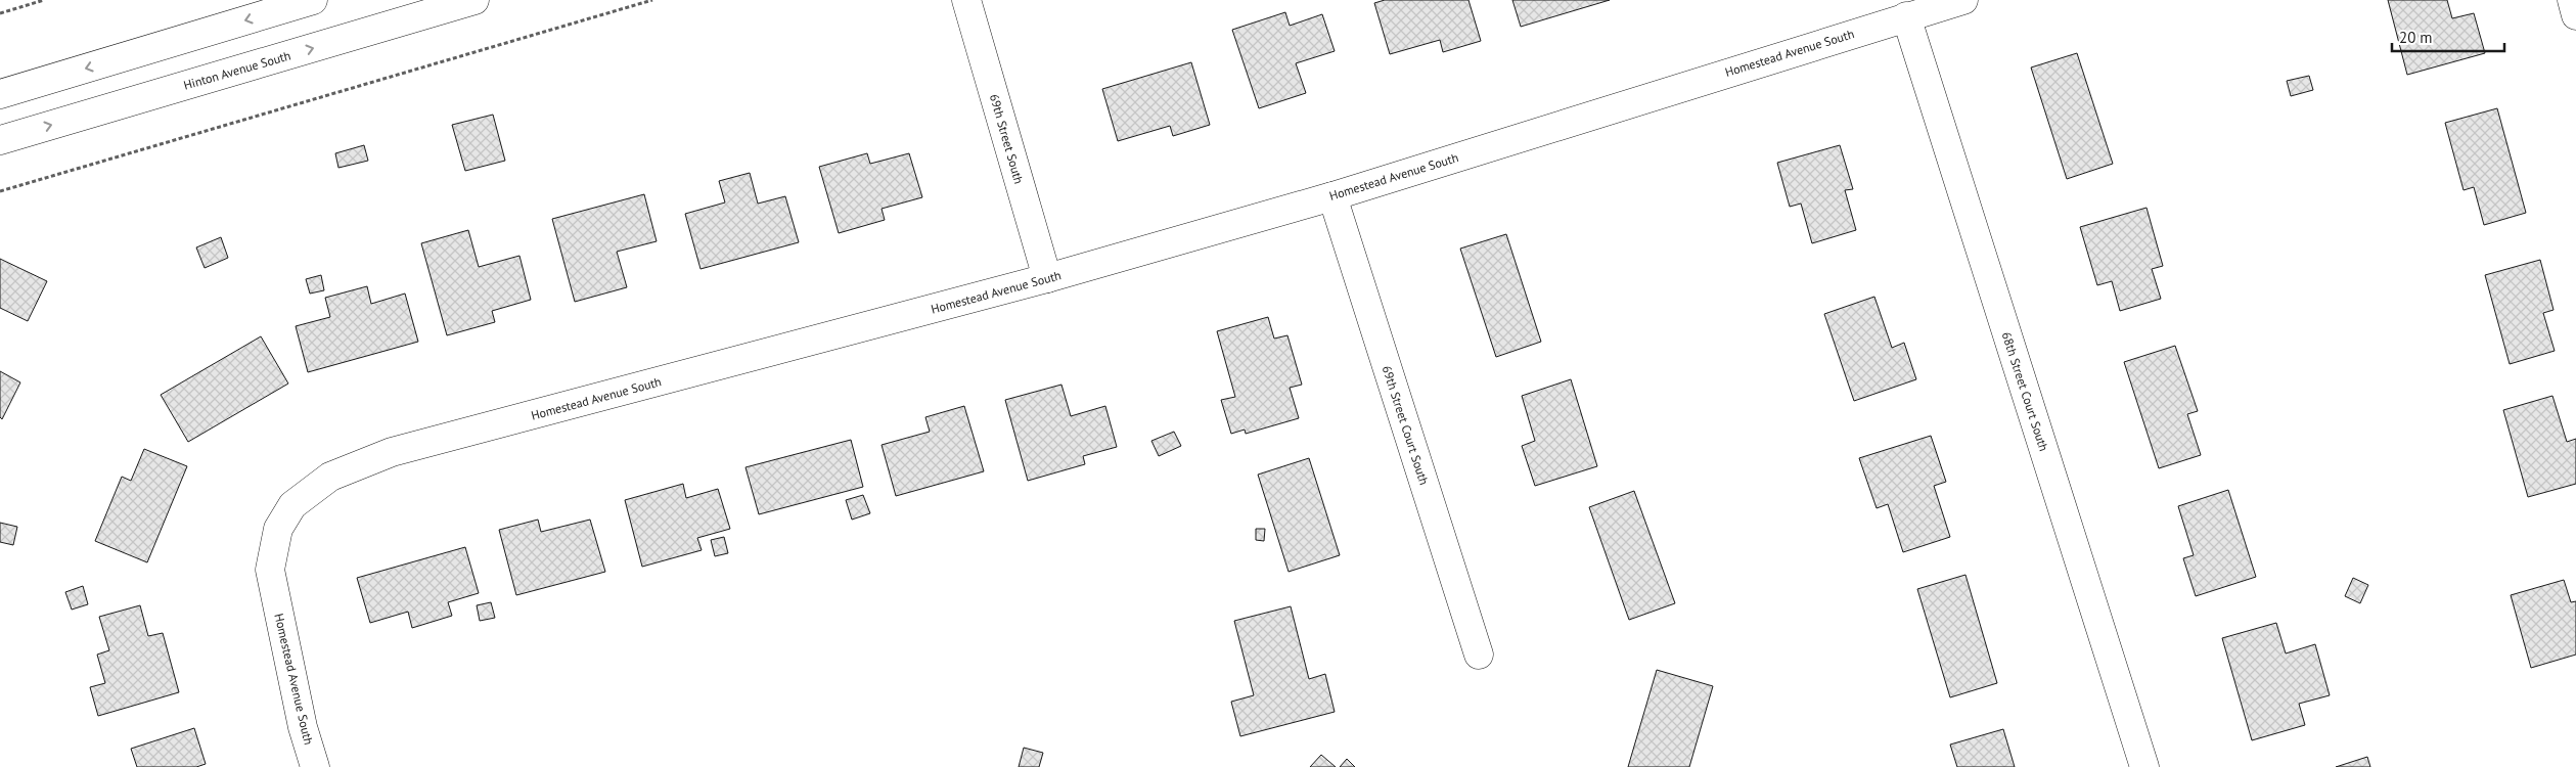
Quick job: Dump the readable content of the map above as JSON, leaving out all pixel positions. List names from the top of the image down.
{
  "streets": {
    "street": [
      "Homestead Avenue South",
      "Hinton Avenue South",
      "69th Street South",
      "68th Street Court South",
      "69th Street Court South"
    ]
  },
  "crossings": [
    ["Homestead Avenue South", "69th Street South"],
    ["Homestead Avenue South", "68th Street Court South"],
    ["Homestead Avenue South", "69th Street Court South"]
  ],
  "scale_bar": "20 m"
}
